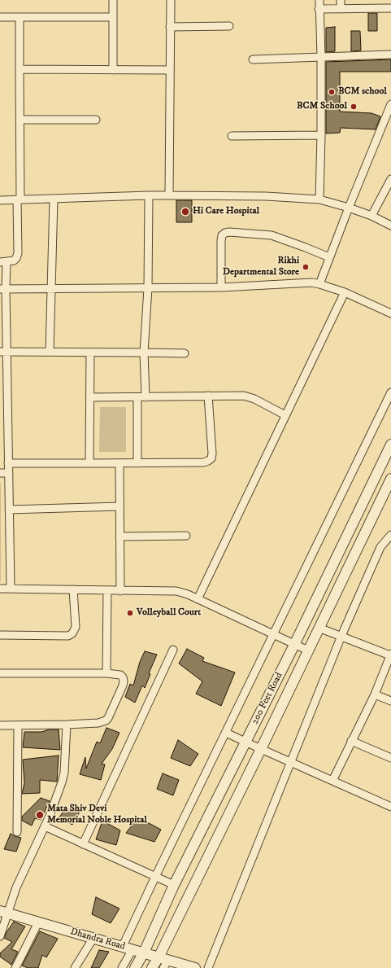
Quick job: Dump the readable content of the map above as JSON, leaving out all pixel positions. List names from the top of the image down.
{
  "streets": {
    "street": ["200 Feet Road", "Dhandra Road"]
  },
  "crossings": [
    ["200 Feet Road", "Dhandra Road"]
  ],
  "places": [
    "BCM school",
    "BCM School",
    "Hi Care Hospital",
    "Rikhi Departmental Store",
    "Volleyball Court",
    "Mata Shiv Devi Memorial Noble Hospital"
  ]
}
